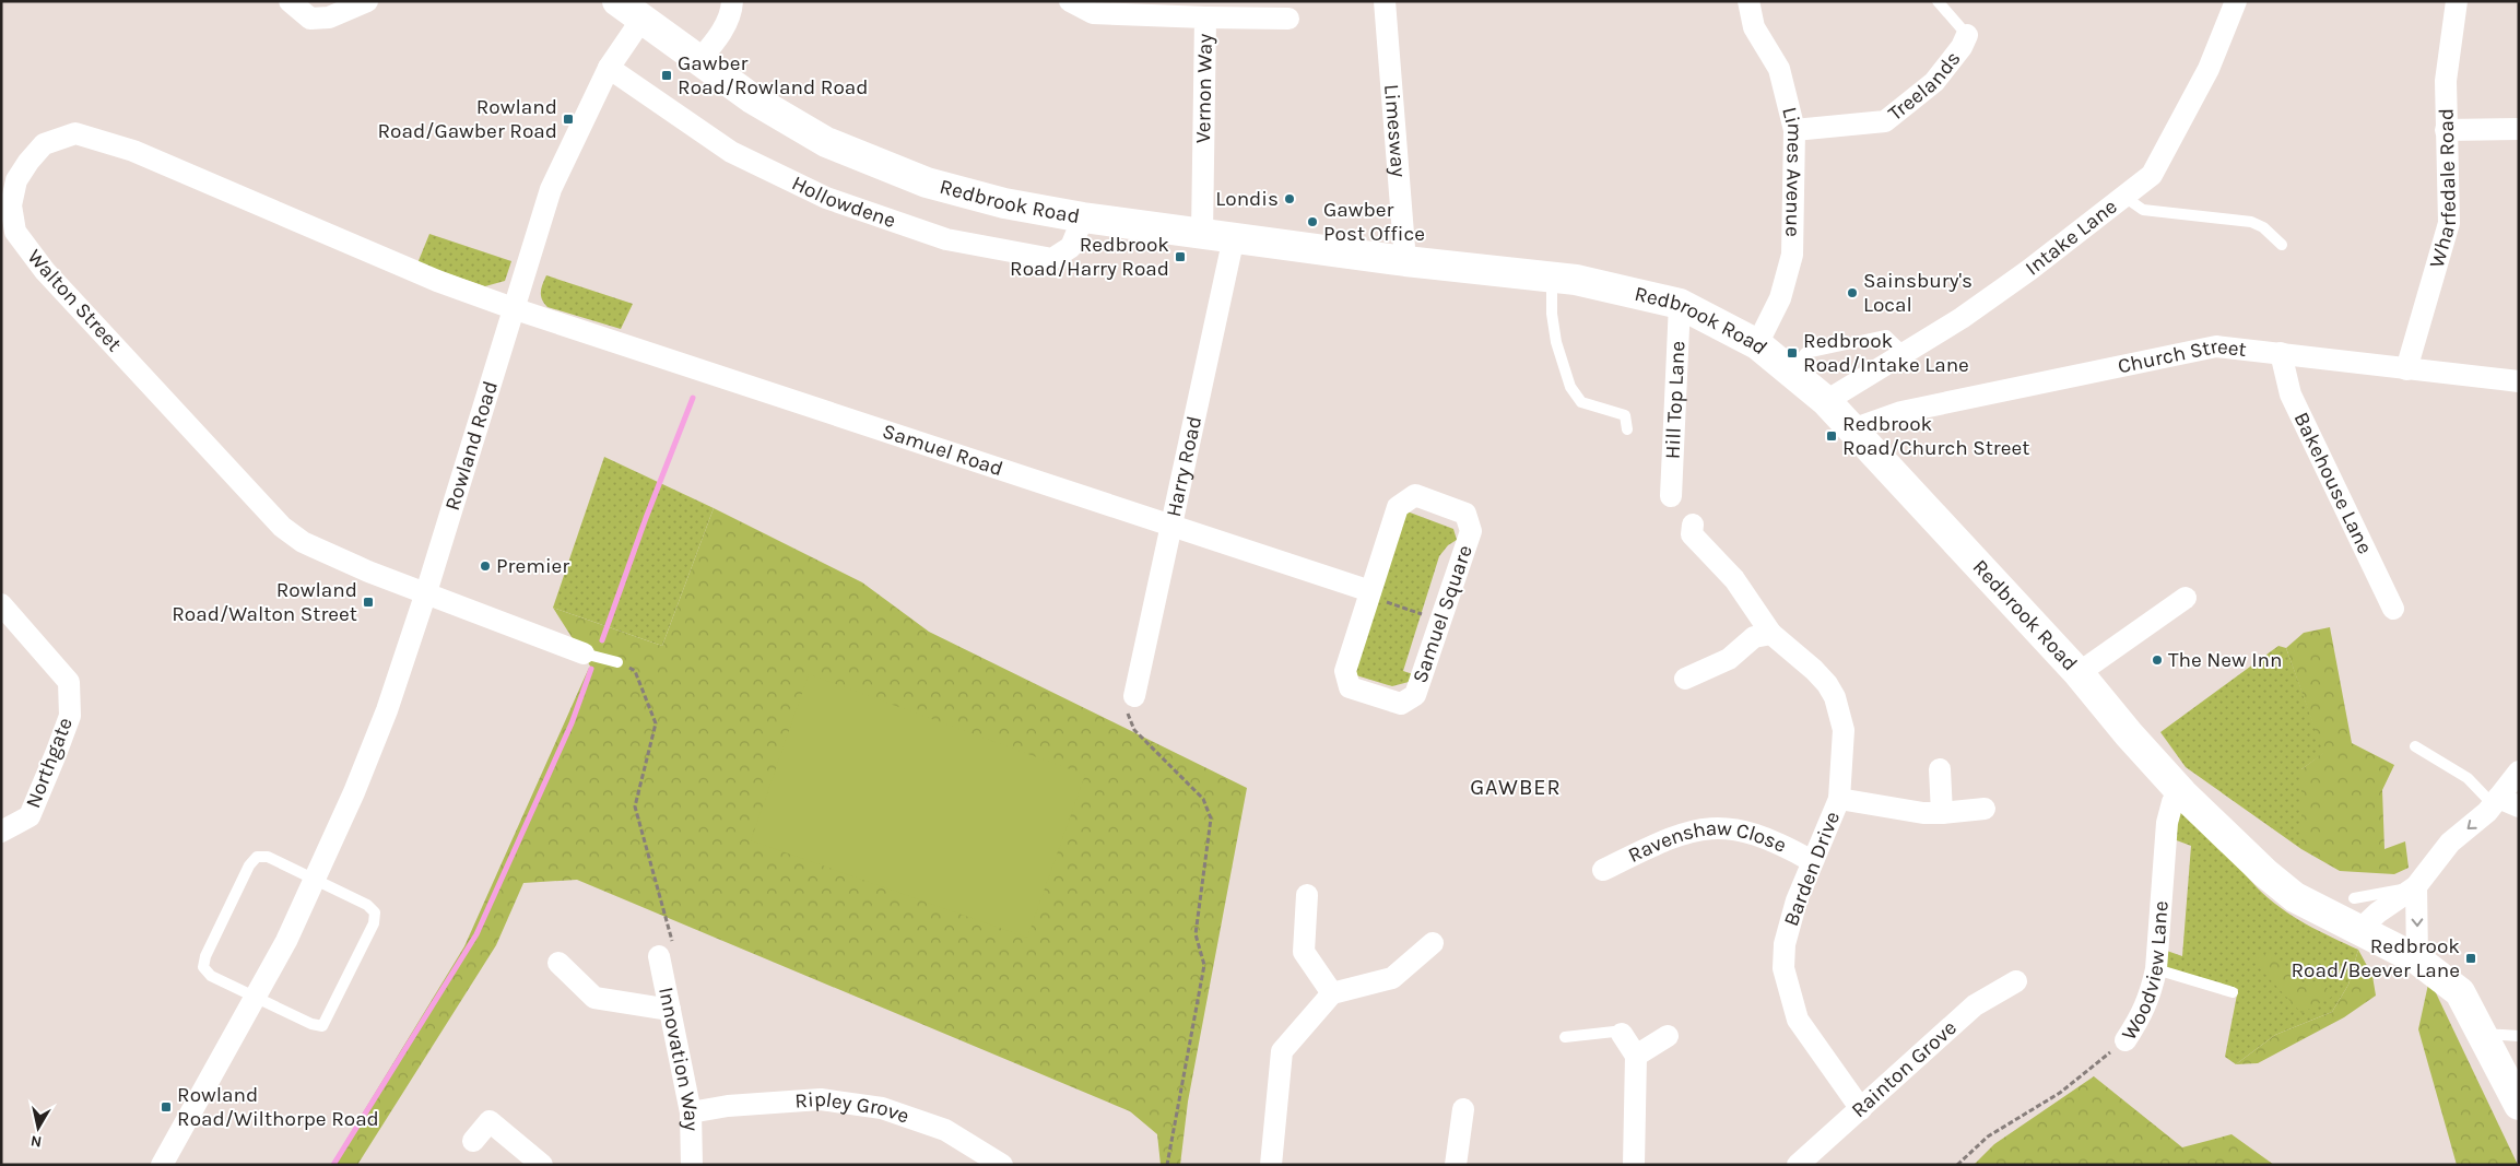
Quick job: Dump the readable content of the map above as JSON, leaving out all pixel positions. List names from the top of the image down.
{
  "streets": {
    "street": [
      "Treelands",
      "Vernon Way",
      "Limesway",
      "Limes Avenue",
      "Wharfedale Road",
      "Redbrook Road",
      "Hollowdene",
      "Intake Lane",
      "Walton Street",
      "Church Street",
      "Hill Top Lane",
      "Rowland Road",
      "Samuel Road",
      "Harry Road",
      "Bakehouse Lane",
      "Samuel Square",
      "Northgate",
      "Ravenshaw Close",
      "Barden Drive",
      "Woodview Lane",
      "Innovation Way",
      "Rainton Grove",
      "Ripley Grove"
    ]
  },
  "crossings": [
    ["Treelands", "Limes Avenue"],
    ["Vernon Way", "Redbrook Road"],
    ["Limesway", "Redbrook Road"],
    ["Limes Avenue", "Redbrook Road"],
    ["Wharfedale Road", "Church Street"],
    ["Redbrook Road", "Hollowdene"],
    ["Redbrook Road", "Intake Lane"],
    ["Redbrook Road", "Church Street"],
    ["Redbrook Road", "Hill Top Lane"],
    ["Redbrook Road", "Rowland Road"],
    ["Redbrook Road", "Harry Road"],
    ["Redbrook Road", "Woodview Lane"],
    ["Hollowdene", "Rowland Road"],
    ["Walton Street", "Rowland Road"],
    ["Walton Street", "Samuel Road"],
    ["Church Street", "Bakehouse Lane"],
    ["Rowland Road", "Samuel Road"],
    ["Samuel Road", "Harry Road"],
    ["Samuel Road", "Samuel Square"],
    ["Ravenshaw Close", "Barden Drive"],
    ["Barden Drive", "Rainton Grove"],
    ["Innovation Way", "Ripley Grove"]
  ],
  "districts": ["GAWBER"],
  "places": {
    "transit": [
      "Gawber Road/Rowland Road",
      "Rowland Road/Gawber Road",
      "Redbrook Road/Harry Road",
      "Redbrook Road/Intake Lane",
      "Redbrook Road/Church Street",
      "Rowland Road/Walton Street",
      "Redbrook Road/Beever Lane",
      "Rowland Road/Wilthorpe Road"
    ],
    "other": [
      "Londis",
      "Gawber Post Office",
      "Sainsbury's Local",
      "Premier",
      "The New Inn"
    ]
  },
  "north": "bottom"
}
